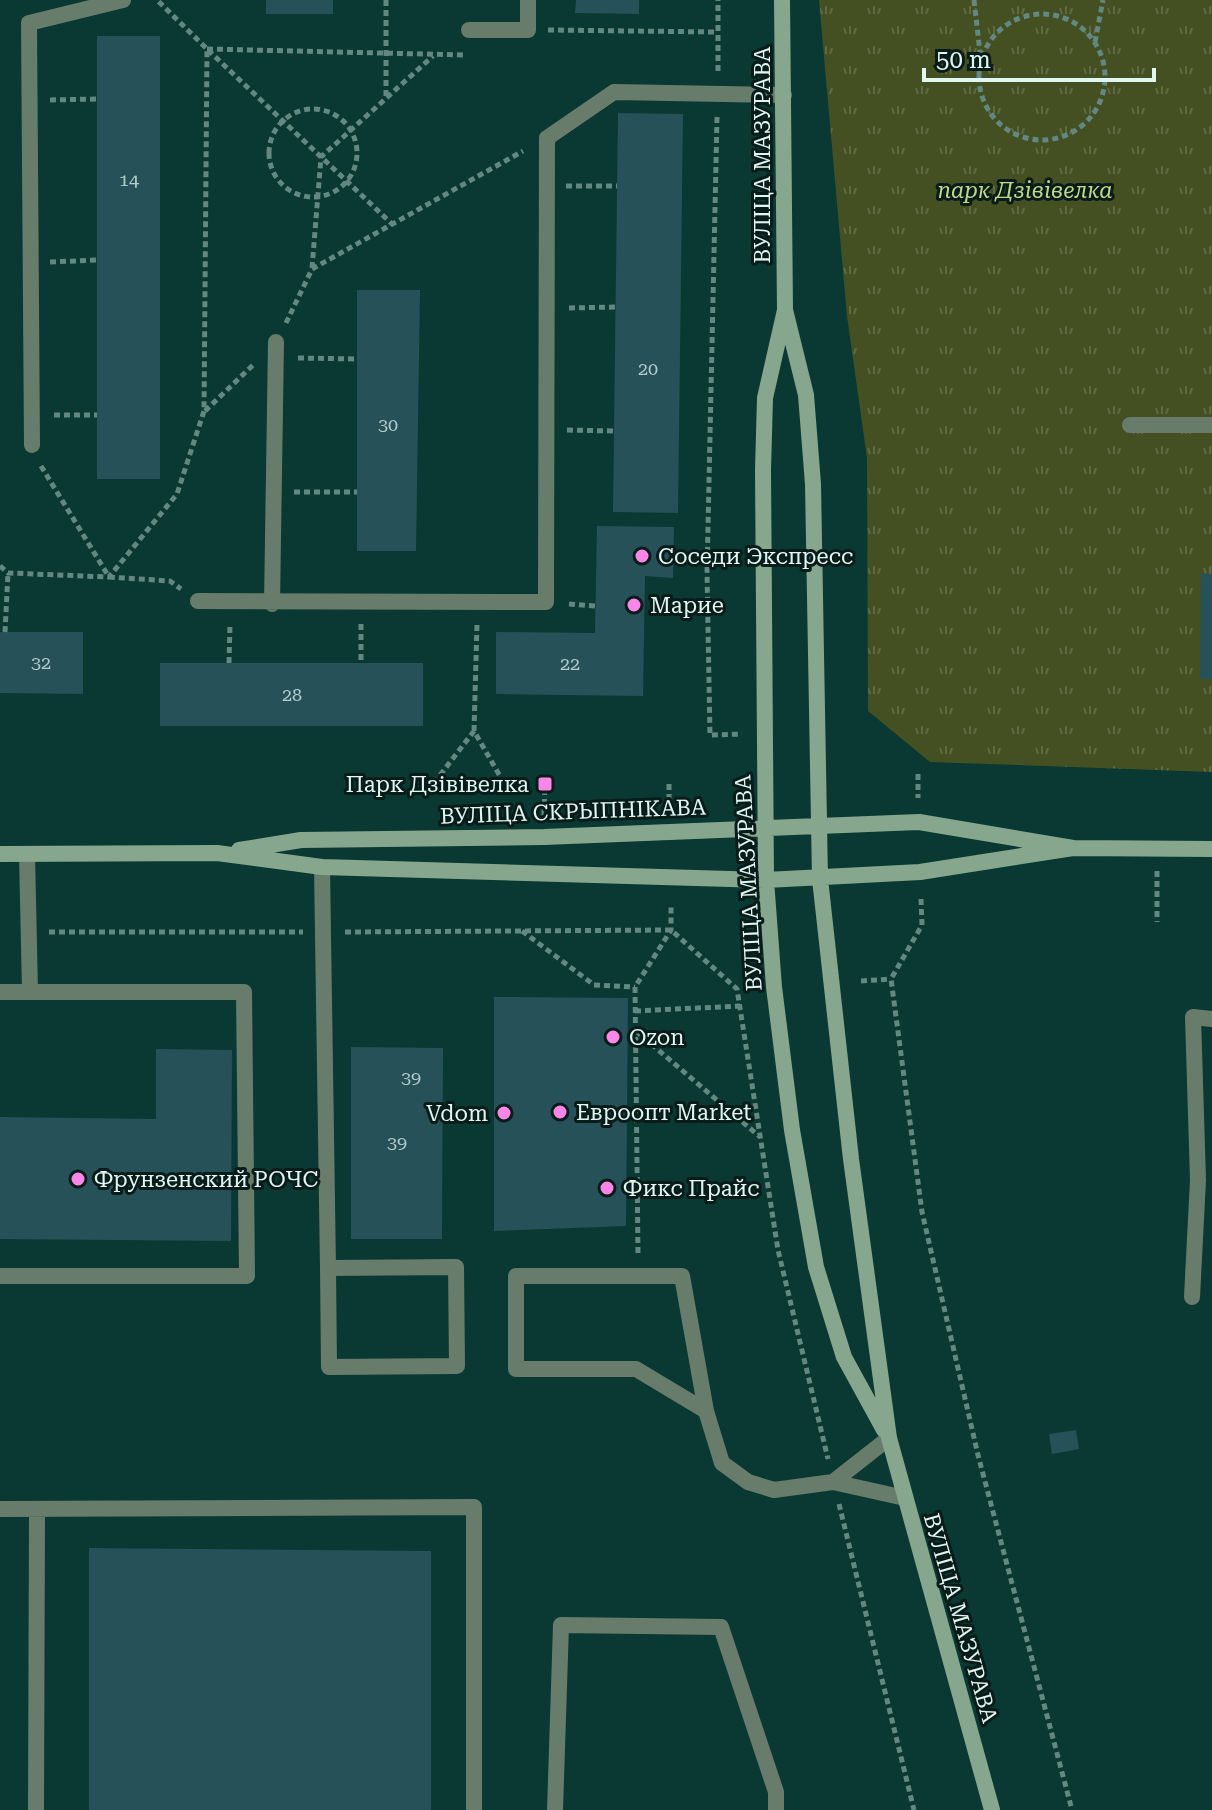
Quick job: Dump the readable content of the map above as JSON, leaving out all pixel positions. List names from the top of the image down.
{
  "streets": {
    "main road": ["ВУЛІЦА МАЗУРАВА", "ВУЛІЦА СКРЫПНІКАВА"]
  },
  "crossings": [
    ["ВУЛІЦА МАЗУРАВА", "ВУЛІЦА СКРЫПНІКАВА"]
  ],
  "parks": ["парк Дзівівелка"],
  "places": {
    "other": [
      "Соседи Экспресс",
      "Марие",
      "Ozon",
      "Евроопт Market",
      "Vdom",
      "Фрунзенский РОЧС",
      "Фикс Прайс"
    ],
    "transit": ["Парк Дзівівелка"]
  },
  "house_numbers": [
    "14",
    "20",
    "30",
    "32",
    "22",
    "28",
    "39",
    "39"
  ],
  "scale_bar": "50 m"
}
